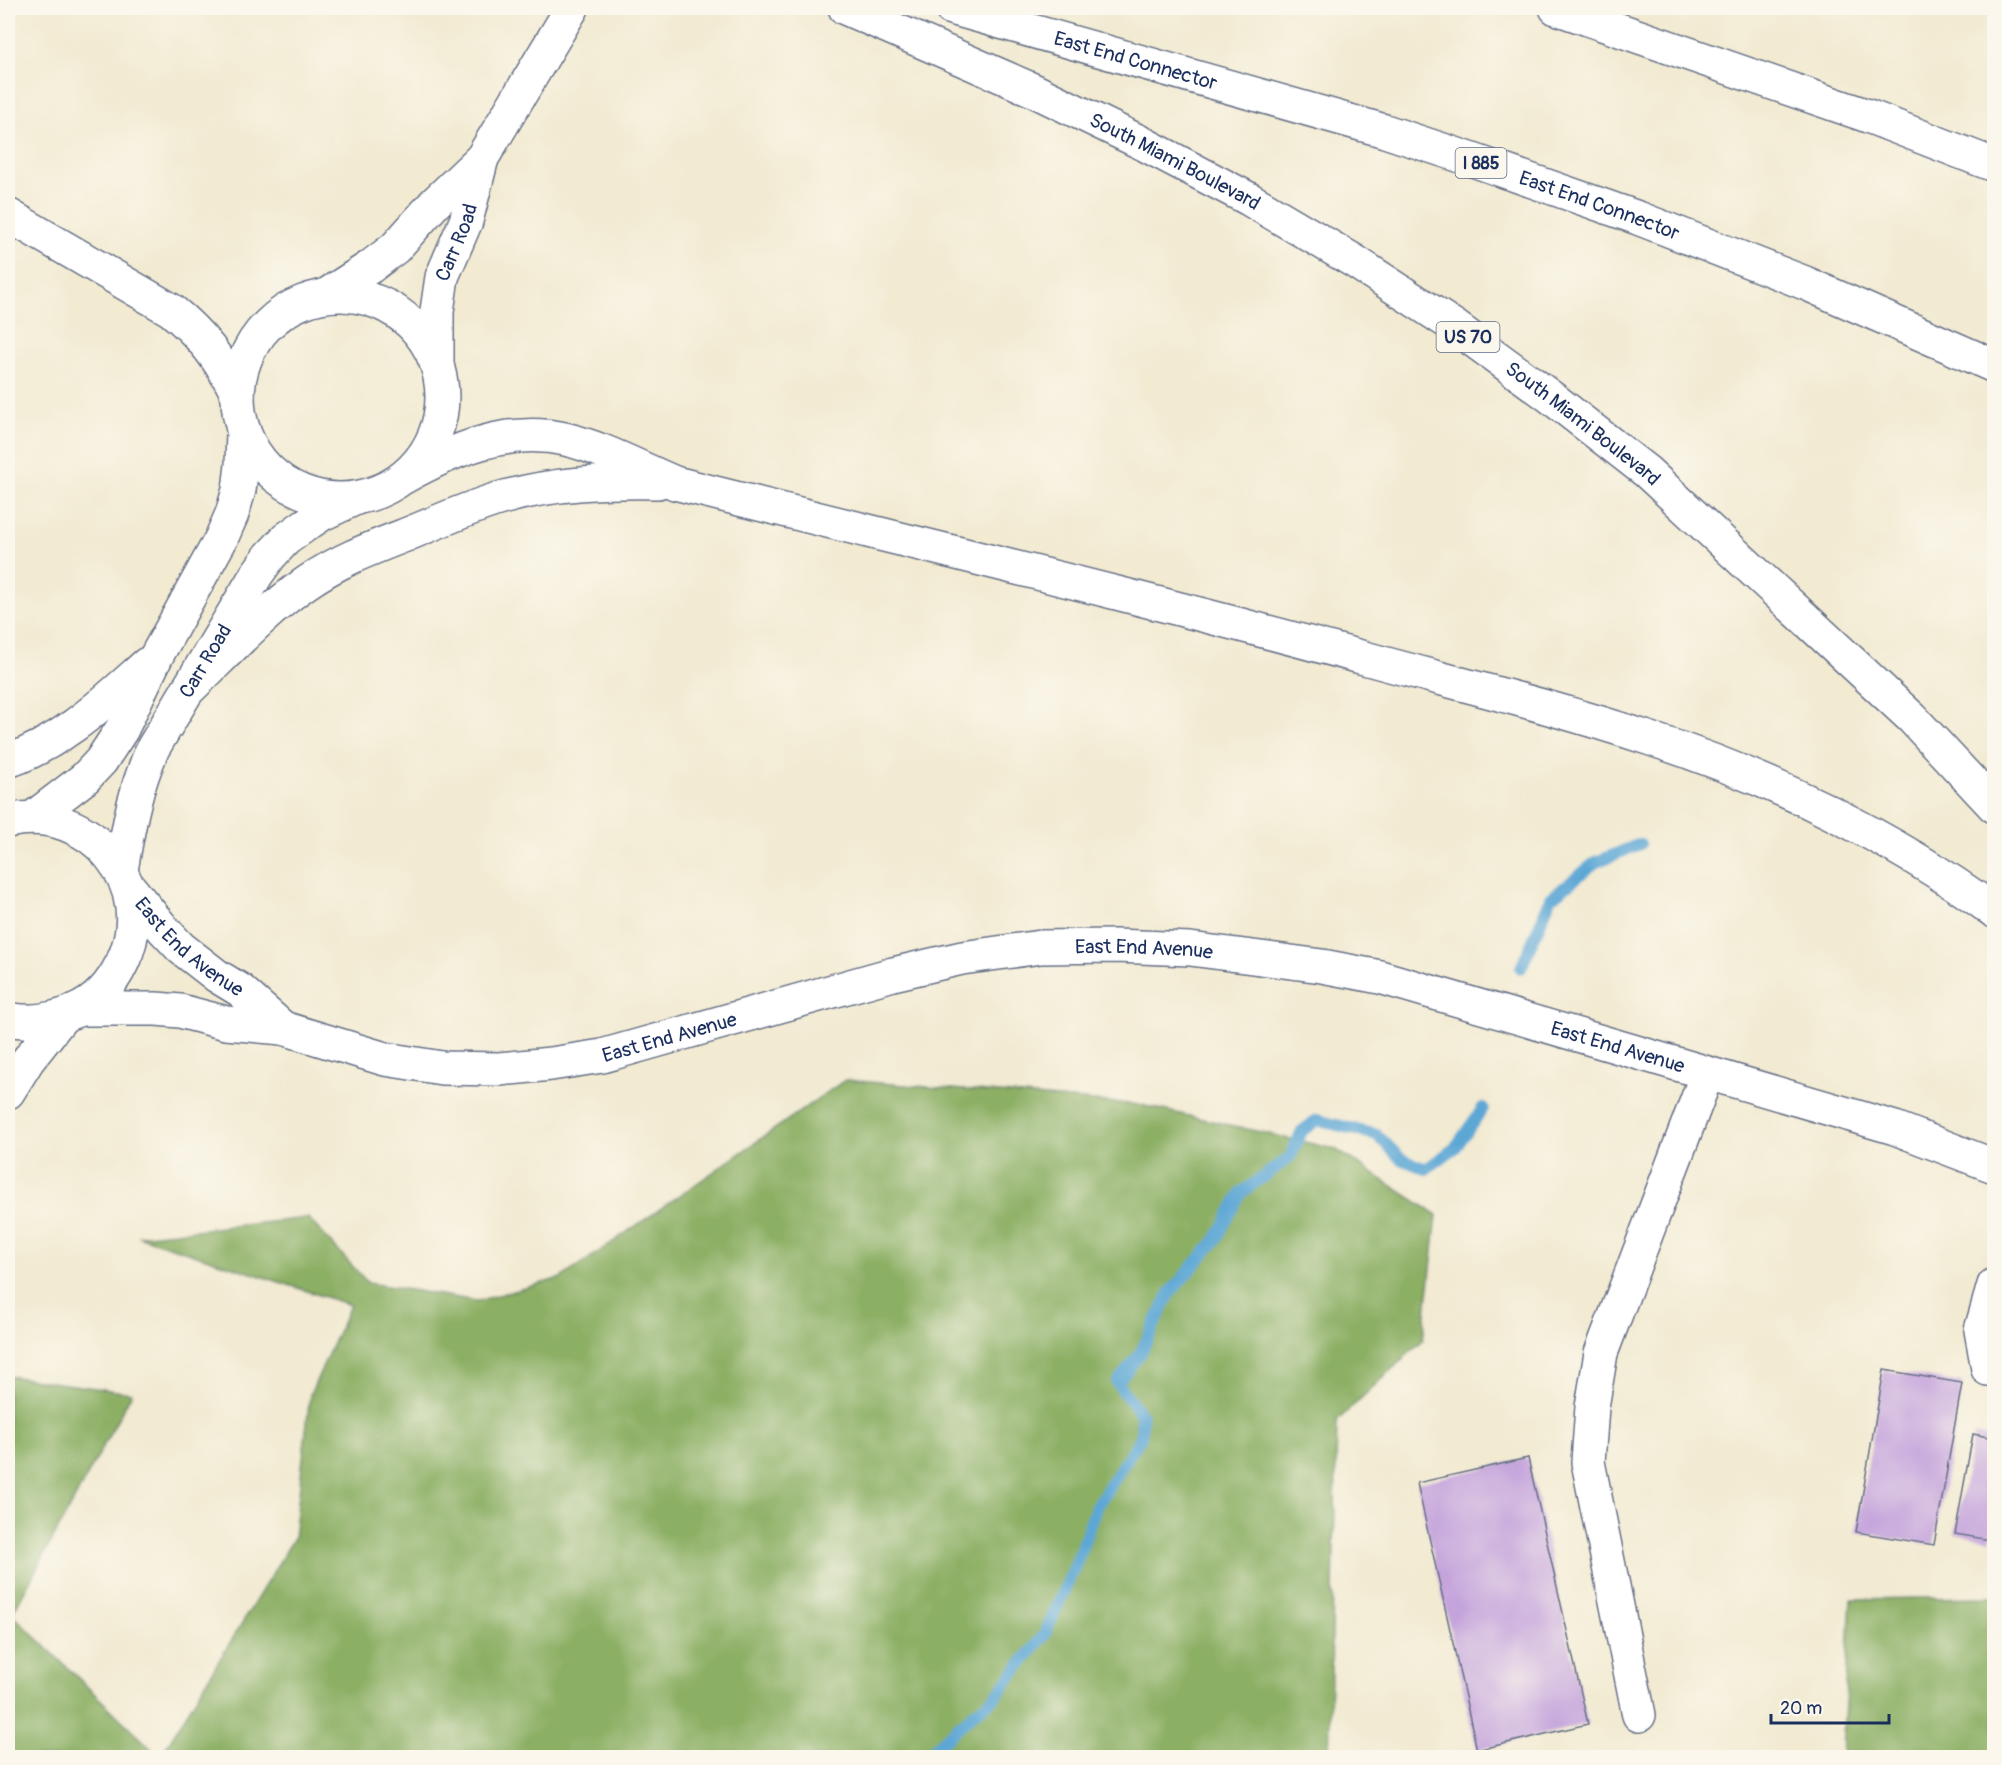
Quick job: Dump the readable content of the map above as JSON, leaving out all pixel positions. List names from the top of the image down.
{
  "streets": {
    "main road": [
      "East End Connector",
      "South Miami Boulevard",
      "I 885",
      "Carr Road",
      "US 70",
      "East End Avenue"
    ]
  },
  "crossings": [
    ["Carr Road", "East End Avenue"]
  ],
  "scale_bar": "20 m"
}
